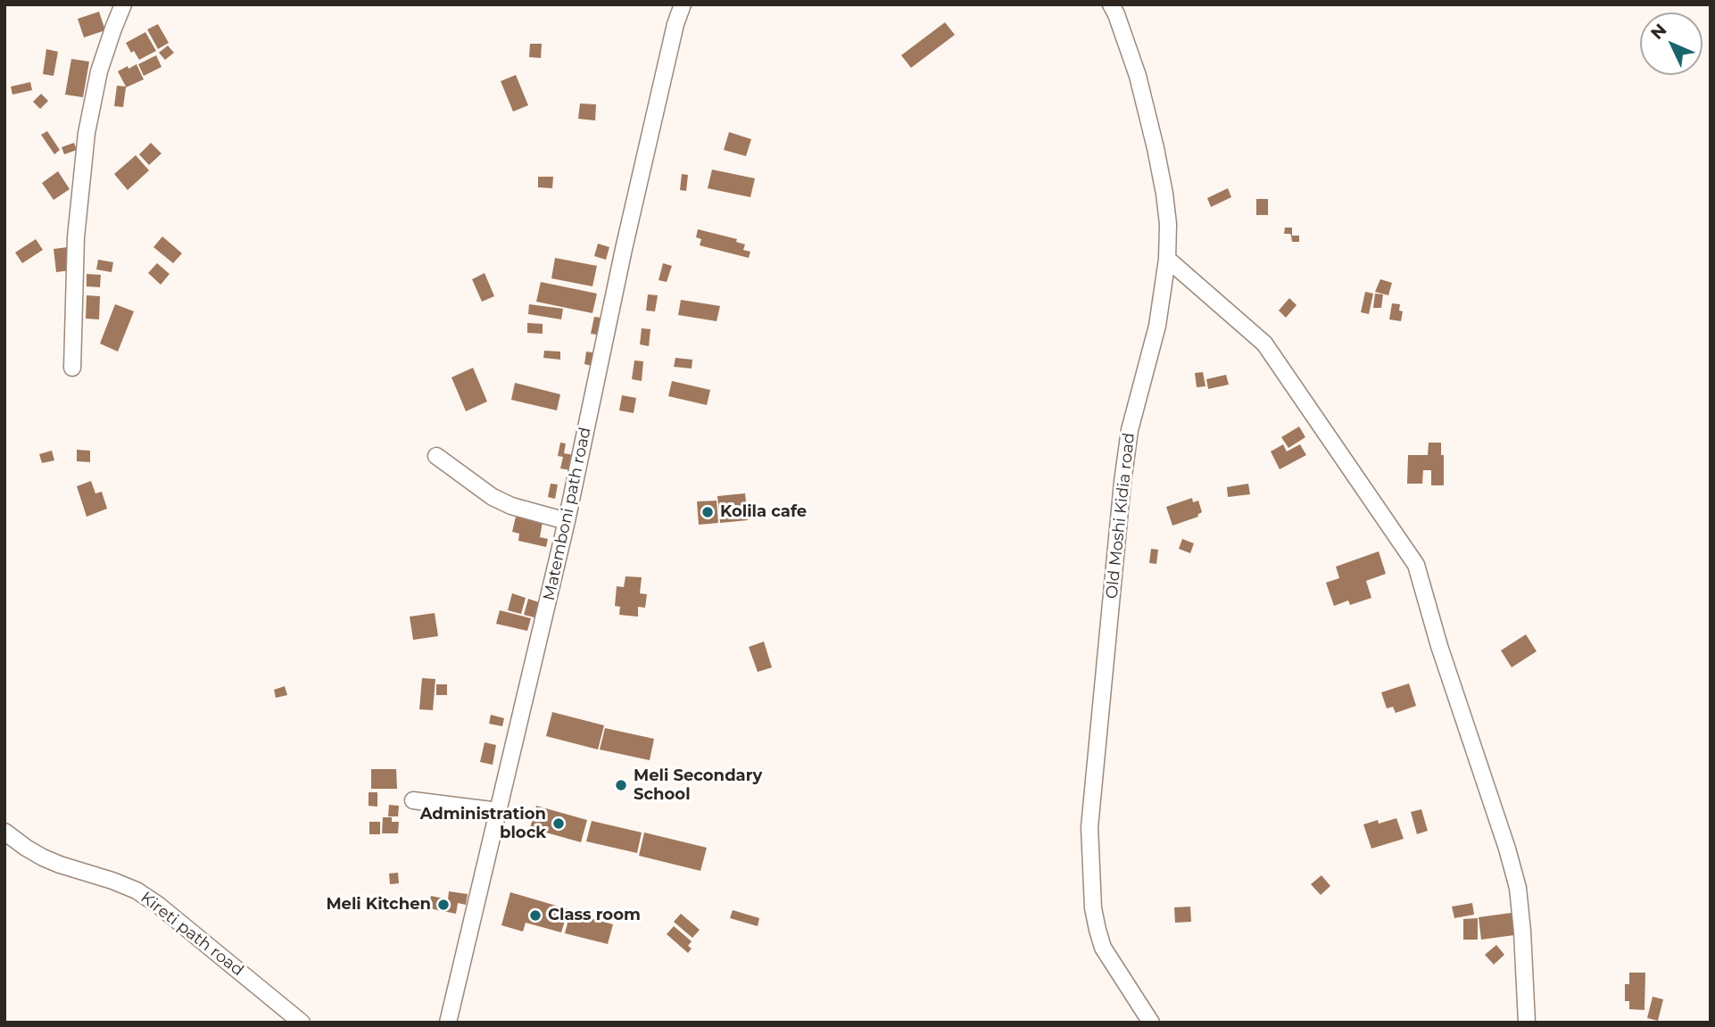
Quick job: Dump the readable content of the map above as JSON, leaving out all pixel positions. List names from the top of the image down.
{
  "streets": {
    "street": ["Matemboni path road", "Old Moshi Kidia road", "Kireti path road"]
  },
  "places": [
    "Kolila cafe",
    "Meli Secondary School",
    "Administration block",
    "Meli Kitchen",
    "Class room"
  ],
  "north": "top left"
}
